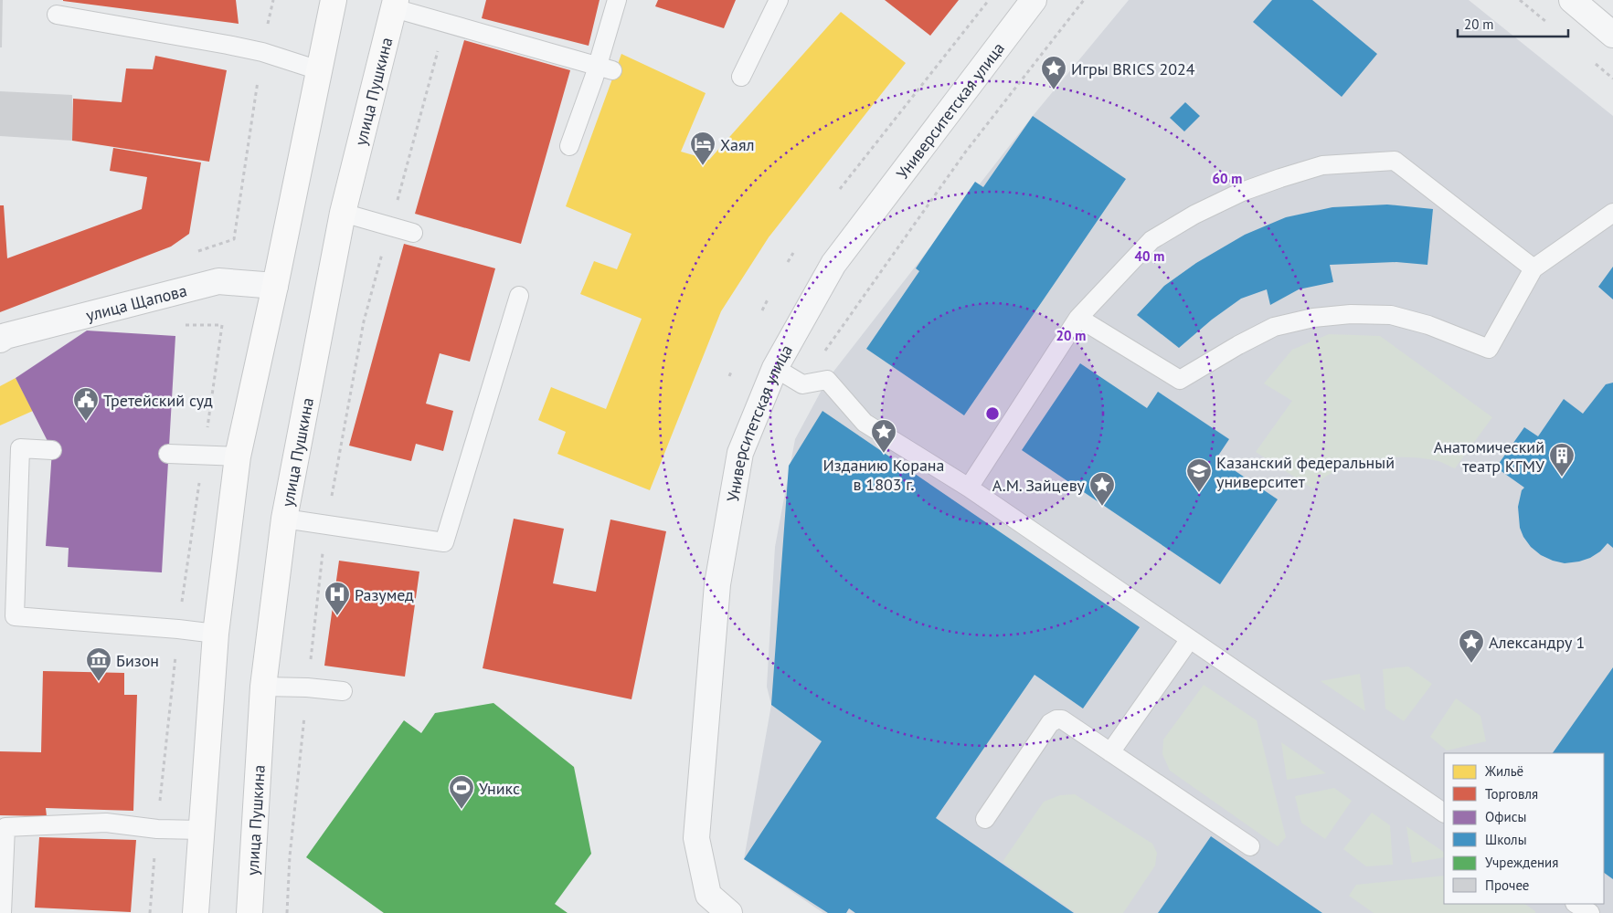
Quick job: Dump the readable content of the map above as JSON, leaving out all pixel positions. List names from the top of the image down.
{
  "streets": {
    "main road": ["улица Пушкина"],
    "street": ["Университетская улица", "улица Щапова"]
  },
  "places": {
    "place": [
      "Игры BRICS 2024",
      "Изданию Корана в 1803 г.",
      "А.М. Зайцеву",
      "Александру 1"
    ],
    "hotel": ["Хаял"],
    "public building": ["Третейский суд"],
    "building": ["Анатомический театр КГМУ"],
    "school or university": ["Казанский федеральный университет"],
    "hospital": ["Разумед"],
    "museum": ["Бизон"],
    "sports": ["Уникс"]
  },
  "legend": [
    "Жильё",
    "Торговля",
    "Офисы",
    "Школы",
    "Учреждения",
    "Прочее"
  ],
  "scale_bar": "20 m",
  "rings": ["60 m", "40 m", "20 m"]
}
